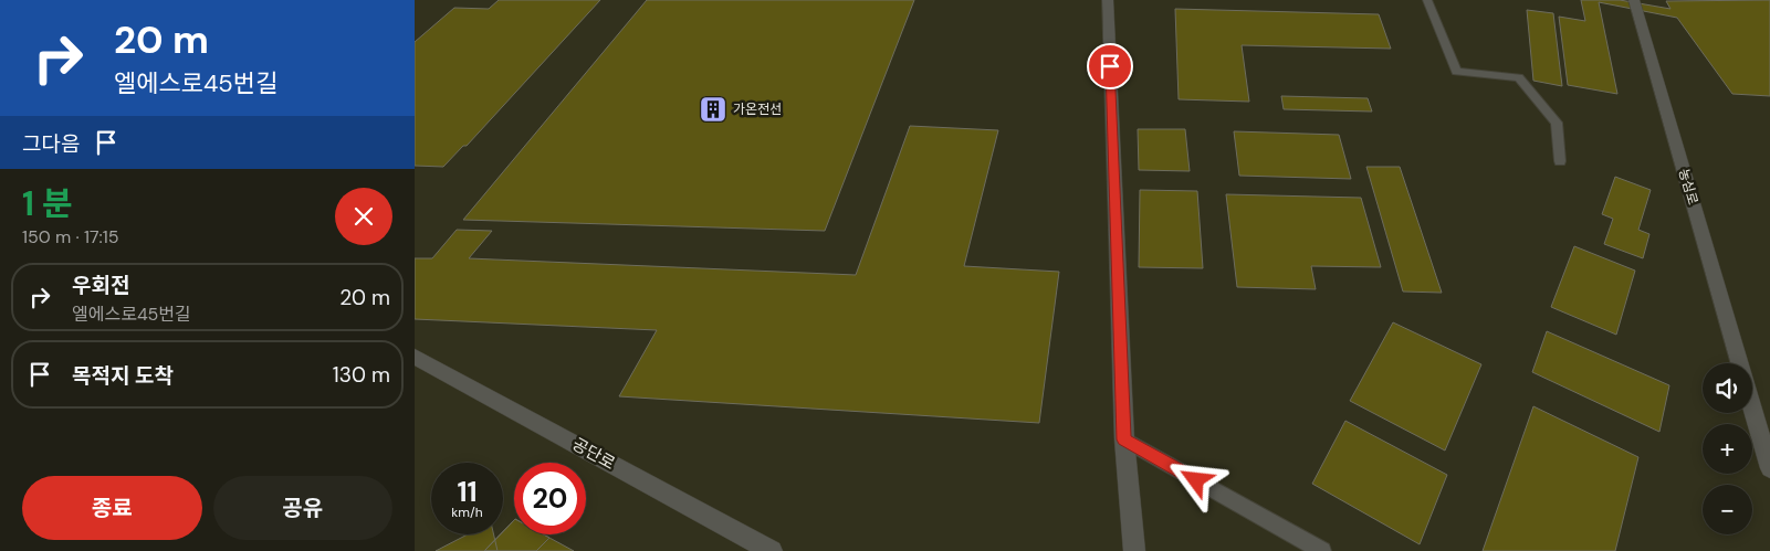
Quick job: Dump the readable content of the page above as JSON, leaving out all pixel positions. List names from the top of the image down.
{
  "streets": {
    "street": ["농심로", "공단로"]
  },
  "places": {
    "building": ["가온전선"]
  },
  "page": {
    "turn": ["20 m", "엘에스로45번길"],
    "then": "그다음",
    "heading": ["1 분", "150 m · 17:15"],
    "list": [
      {
        "name": "우회전",
        "note": "엘에스로45번길",
        "value": "20 m"
      },
      {
        "name": "목적지 도착",
        "value": "130 m"
      }
    ],
    "map_buttons": ["+", "−"],
    "speed": "11 km/h",
    "limit": "20",
    "buttons": ["종료", "공유"]
  }
}
